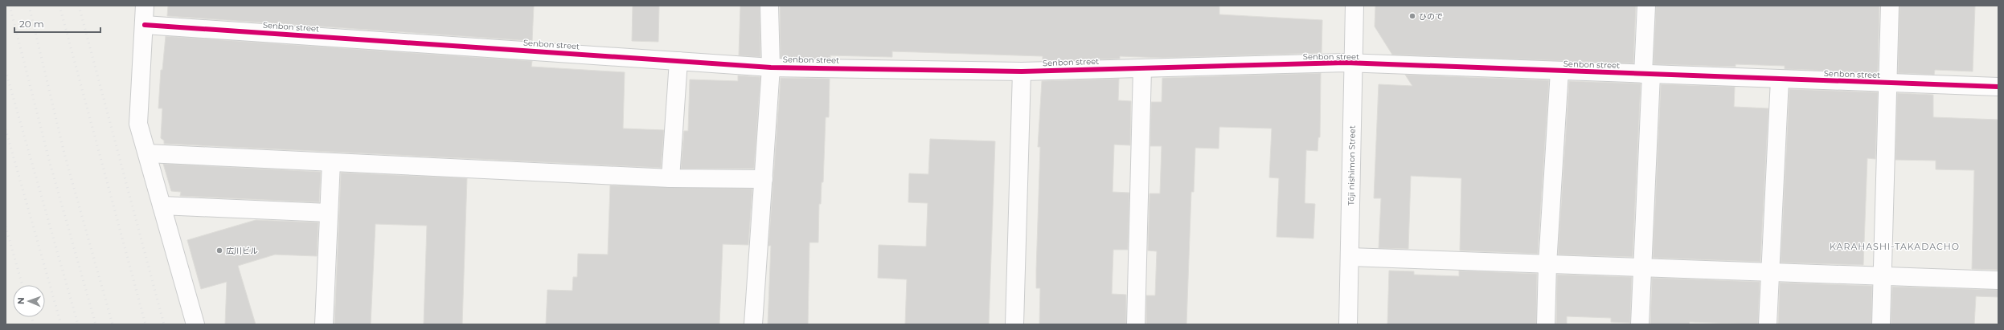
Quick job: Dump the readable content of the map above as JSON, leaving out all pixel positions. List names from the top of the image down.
{
  "streets": {
    "street": ["Senbon street", "Tōji nishimon Street"]
  },
  "crossings": [
    ["Senbon street", "Tōji nishimon Street"]
  ],
  "districts": ["KARAHASHI-TAKADACHO"],
  "places": ["ひので", "広川ビル"],
  "scale_bar": "20 m",
  "north": "left"
}
